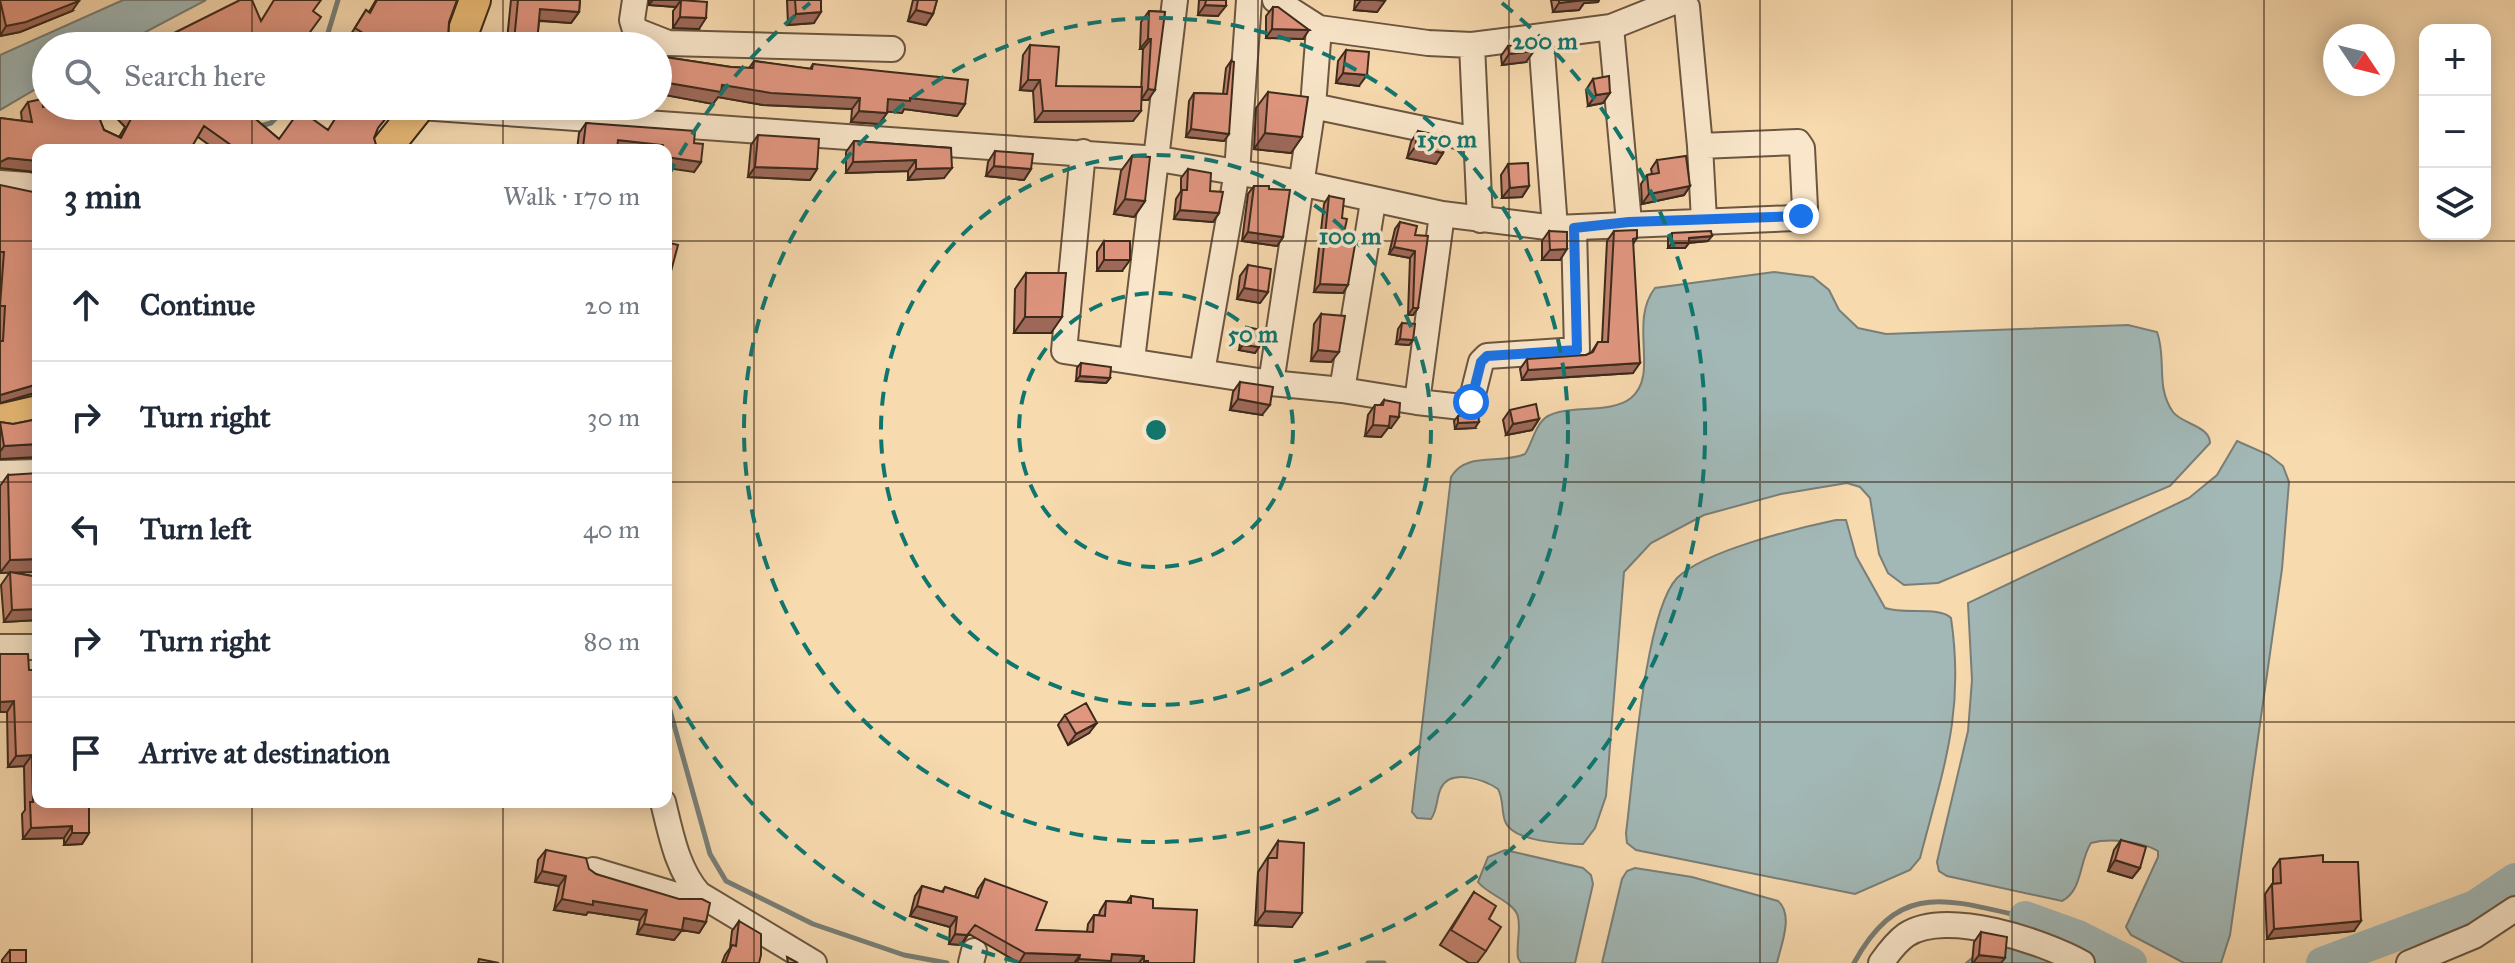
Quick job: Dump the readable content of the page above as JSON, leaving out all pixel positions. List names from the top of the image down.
{
  "north": "bottom right",
  "page": {
    "map_buttons": ["+", "−"],
    "search": "Search here",
    "heading": ["3 min", "Walk · 170 m"],
    "list": [
      ["Continue", "20 m"],
      ["Turn right", "30 m"],
      ["Turn left", "40 m"],
      ["Turn right", "80 m"],
      "Arrive at destination"
    ]
  },
  "rings": [
    "200 m",
    "150 m",
    "100 m",
    "50 m"
  ]
}
